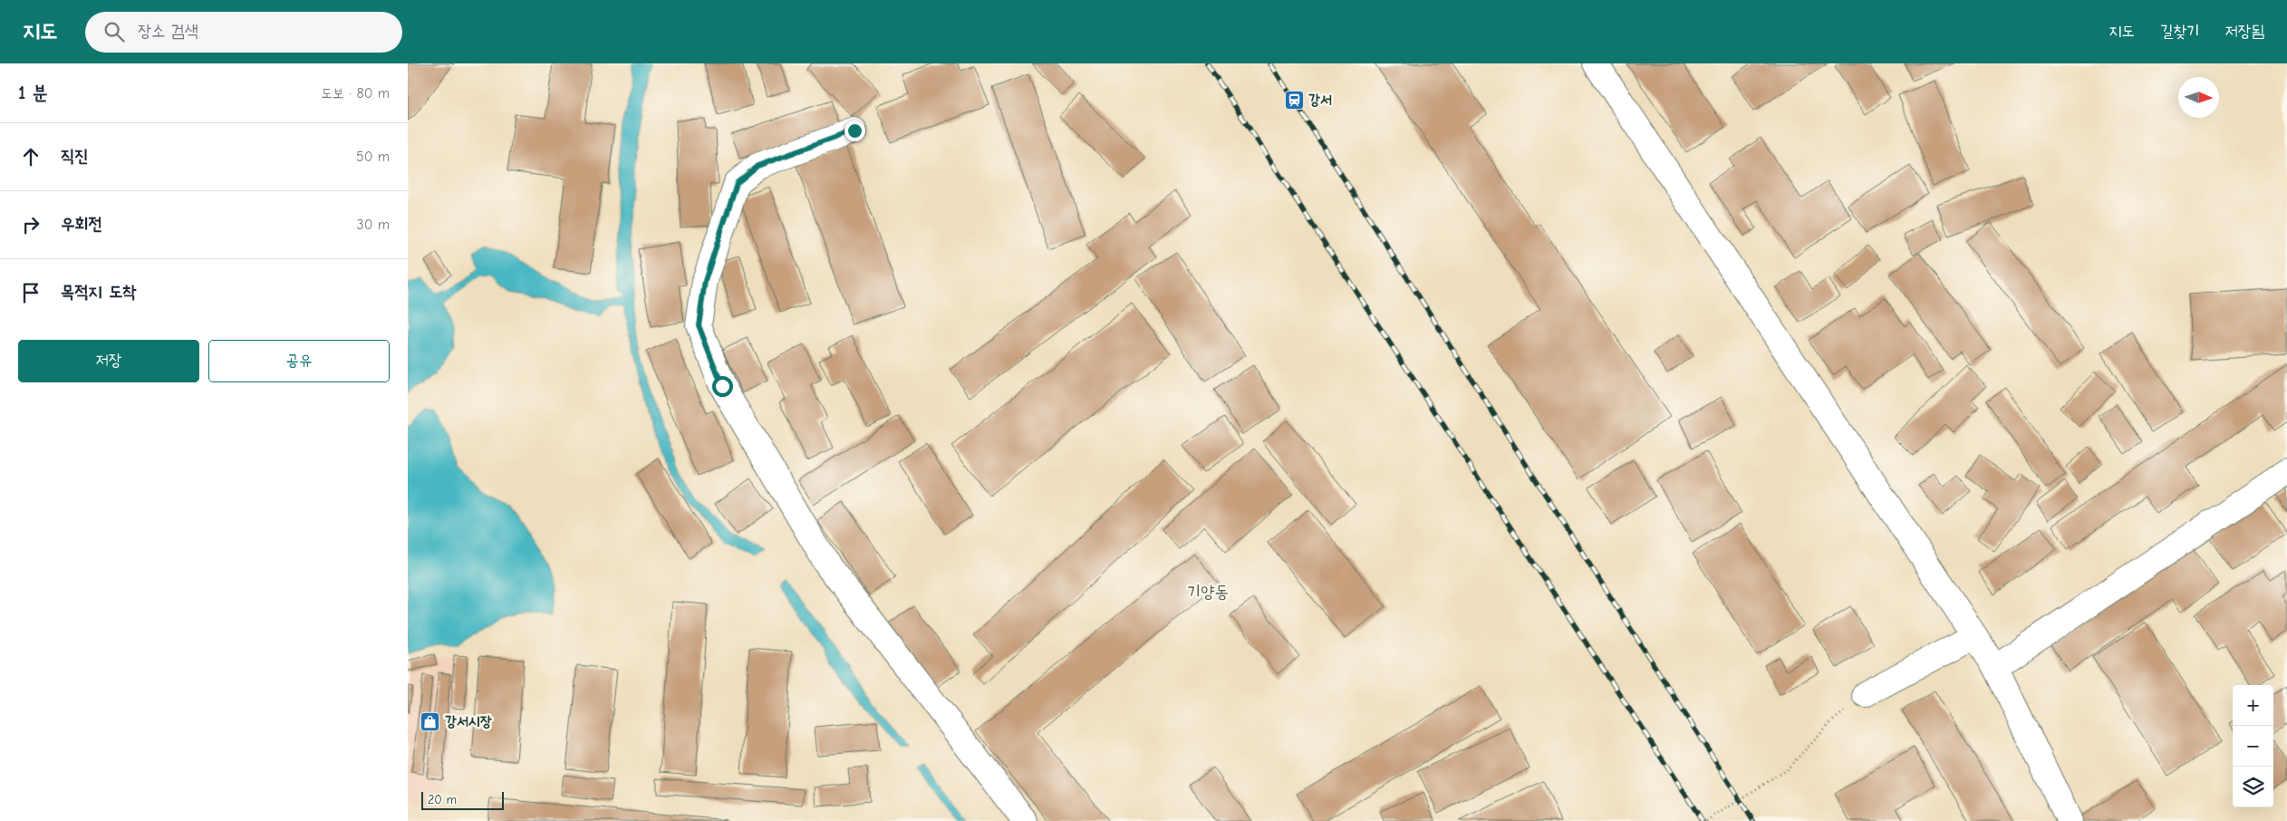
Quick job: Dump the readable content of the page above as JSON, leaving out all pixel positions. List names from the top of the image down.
{
  "districts": ["기양동"],
  "places": {
    "station": ["강서"],
    "shop": ["강서시장"]
  },
  "scale_bar": "20 m",
  "north": "right",
  "page": {
    "header": "지도",
    "search": "장소 검색",
    "nav": ["지도", "길찾기", "저장됨"],
    "heading": ["1 분", "도보 · 80 m"],
    "list": [
      ["직진", "50 m"],
      ["우회전", "30 m"],
      "목적지 도착"
    ],
    "buttons": ["저장", "공유"],
    "map_buttons": ["+", "−"],
    "scale": "20 m"
  }
}
